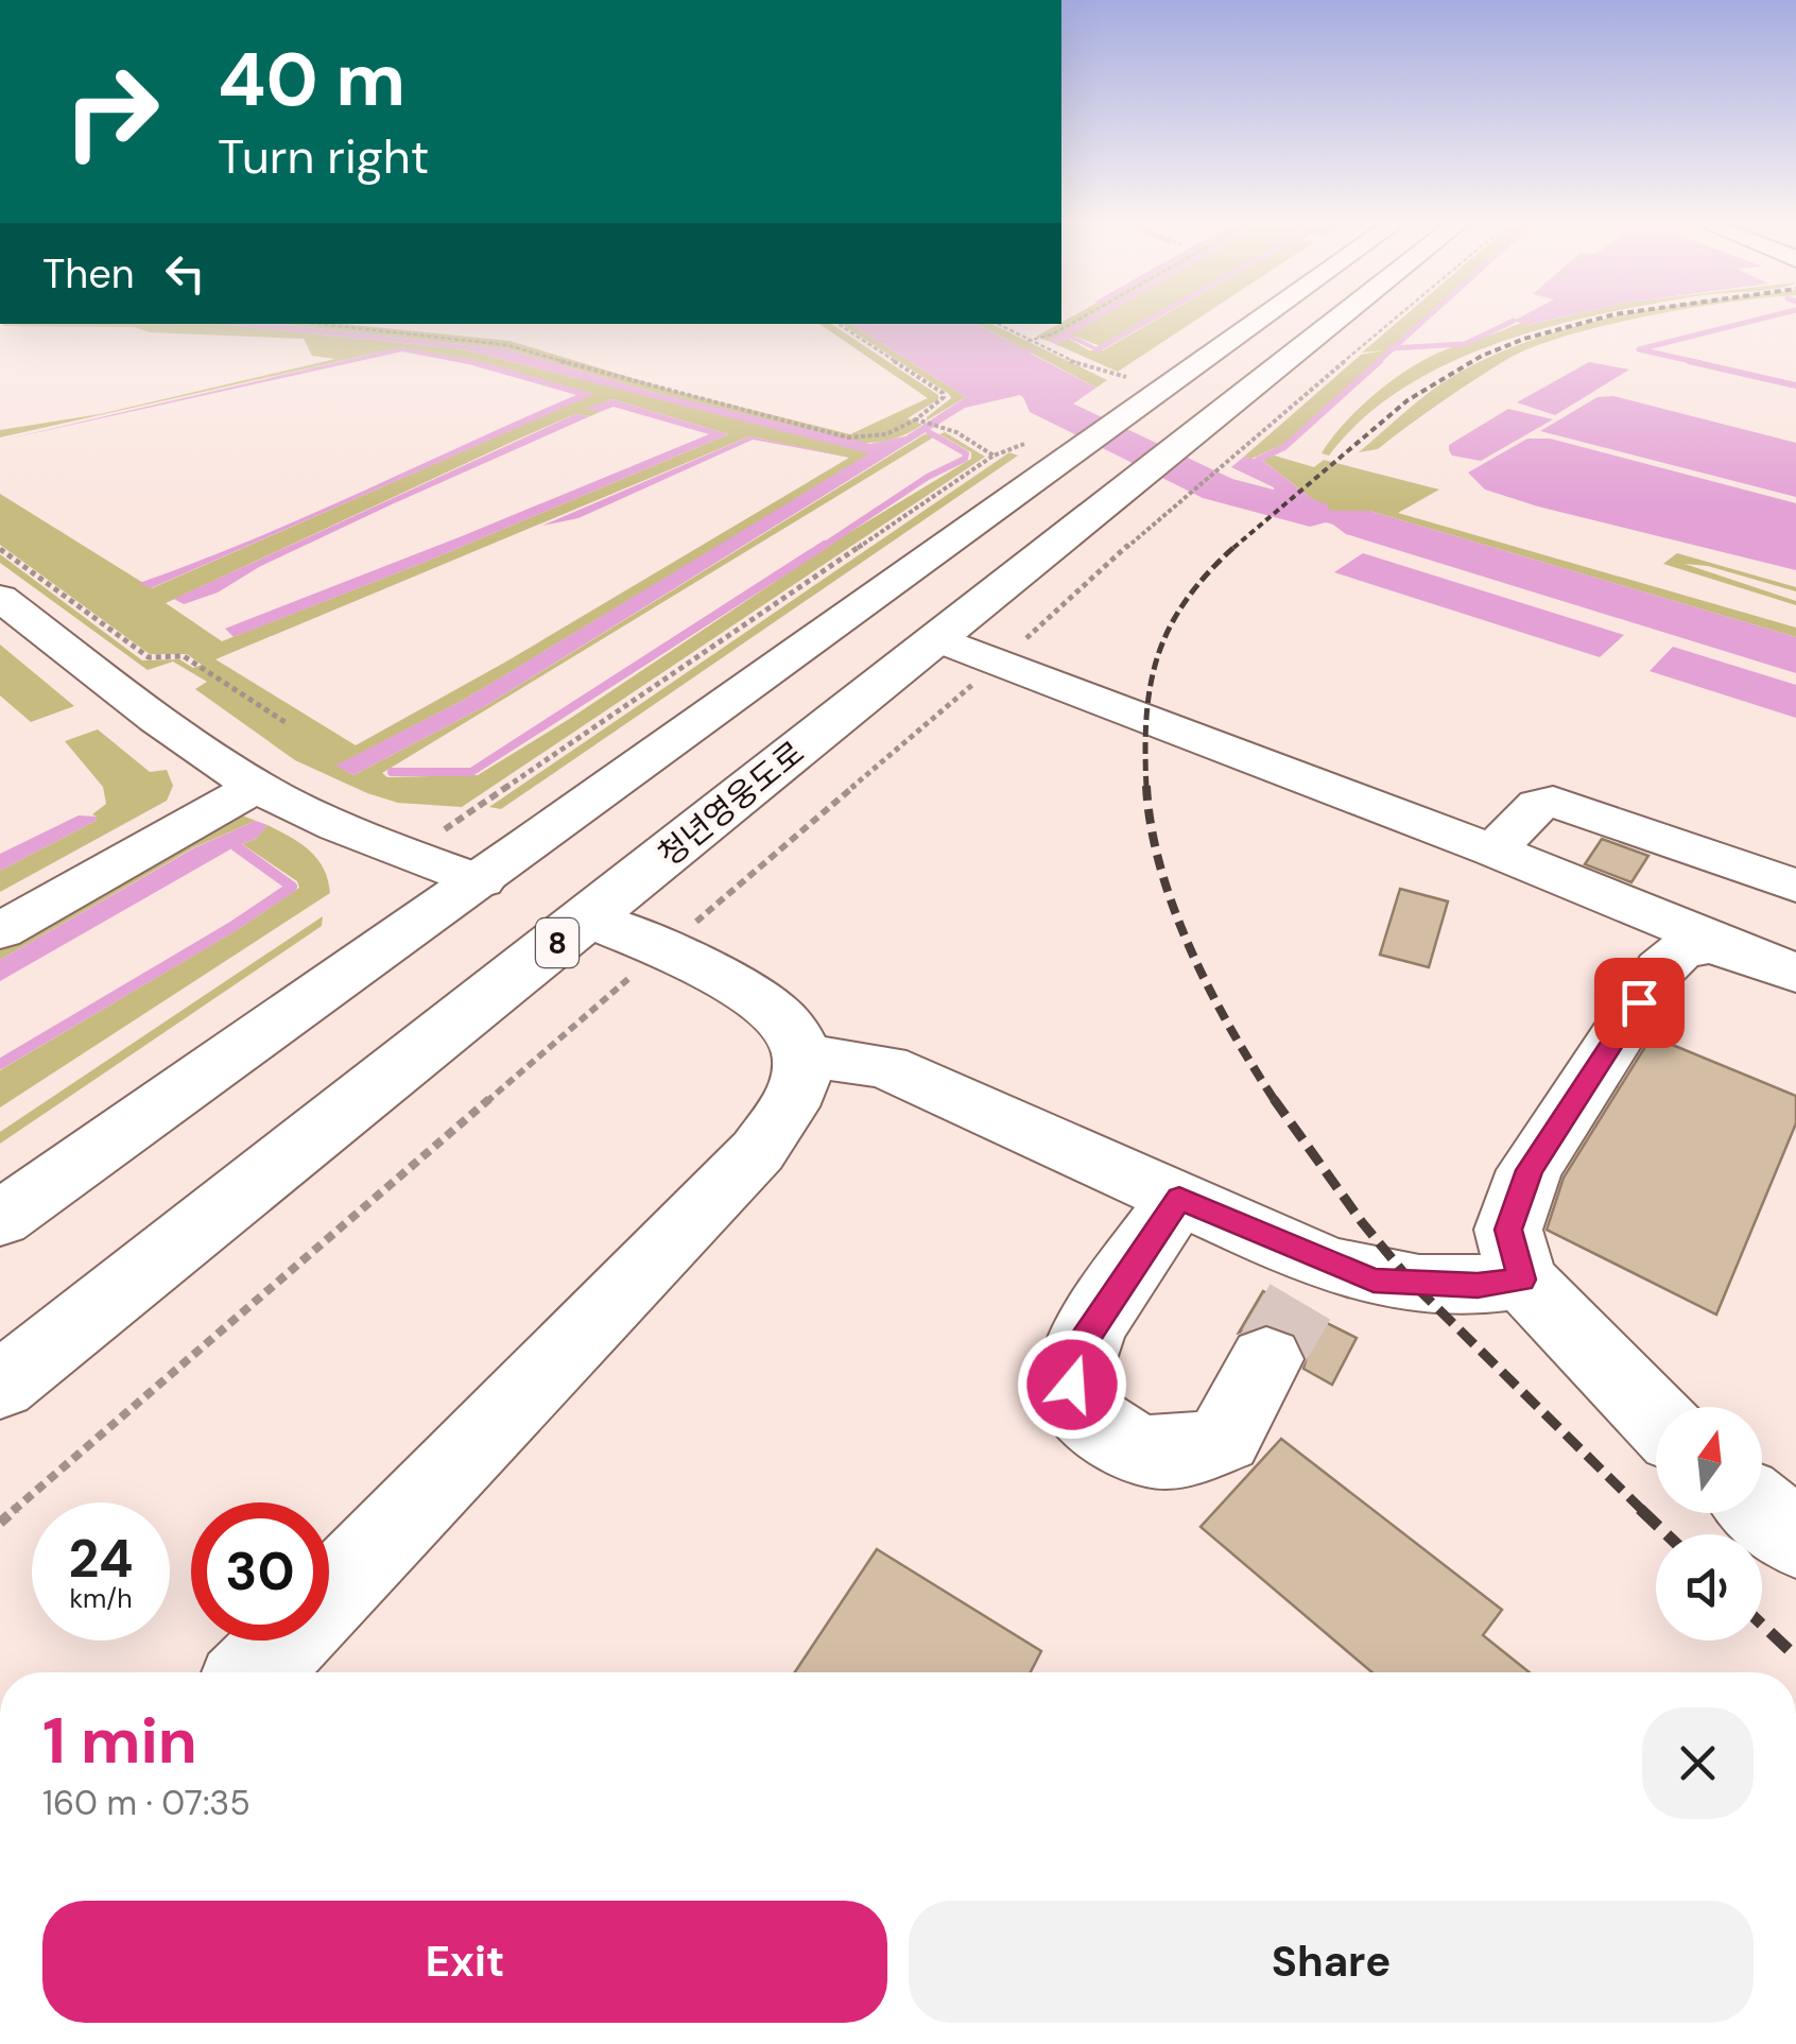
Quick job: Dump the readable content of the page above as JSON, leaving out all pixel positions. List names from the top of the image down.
{
  "streets": {
    "main road": ["청년영웅도로", "8"]
  },
  "north": "top",
  "page": {
    "turn": ["40 m", "Turn right"],
    "then": "Then",
    "speed": "24 km/h",
    "limit": "30",
    "heading": ["1 min", "160 m · 07:35"],
    "buttons": ["Exit", "Share"]
  }
}
